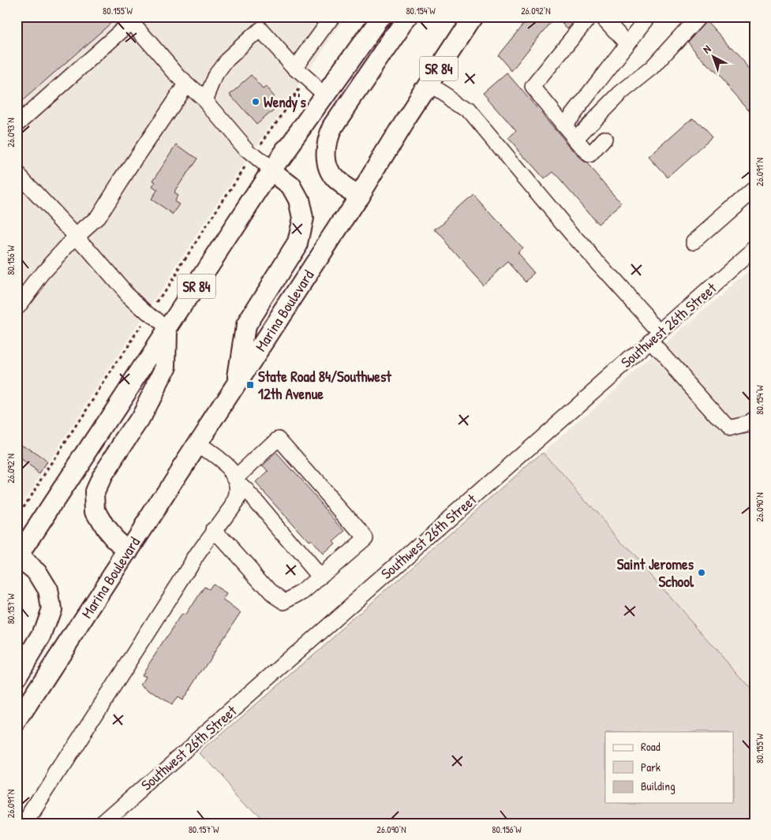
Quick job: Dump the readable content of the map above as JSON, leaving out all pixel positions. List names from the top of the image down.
{
  "streets": {
    "main road": ["SR 84", "Marina Boulevard"],
    "street": ["Southwest 26th Street"]
  },
  "places": {
    "other": ["Wendy's", "Saint Jeromes School"],
    "transit": ["State Road 84/Southwest 12th Avenue"]
  },
  "legend": ["Road", "Park", "Building"],
  "north": "top left",
  "coordinates": [
    "80.155°W",
    "80.154°W",
    "26.092°N",
    "26.093°N",
    "26.091°N",
    "80.156°W",
    "26.090°N",
    "80.157°W"
  ]
}
